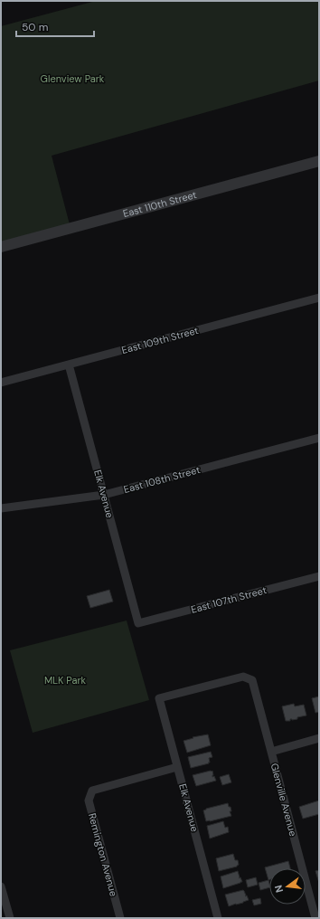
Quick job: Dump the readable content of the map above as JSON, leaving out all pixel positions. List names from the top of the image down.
{
  "streets": {
    "street": [
      "East 110th Street",
      "East 109th Street",
      "East 108th Street",
      "Elk Avenue",
      "East 107th Street",
      "Glenville Avenue",
      "Remington Avenue"
    ]
  },
  "crossings": [
    ["East 109th Street", "Elk Avenue"],
    ["East 108th Street", "Elk Avenue"],
    ["Elk Avenue", "East 107th Street"],
    ["Elk Avenue", "Glenville Avenue"],
    ["Elk Avenue", "Remington Avenue"]
  ],
  "parks": ["Glenview Park", "MLK Park"],
  "scale_bar": "50 m",
  "north": "left"
}
